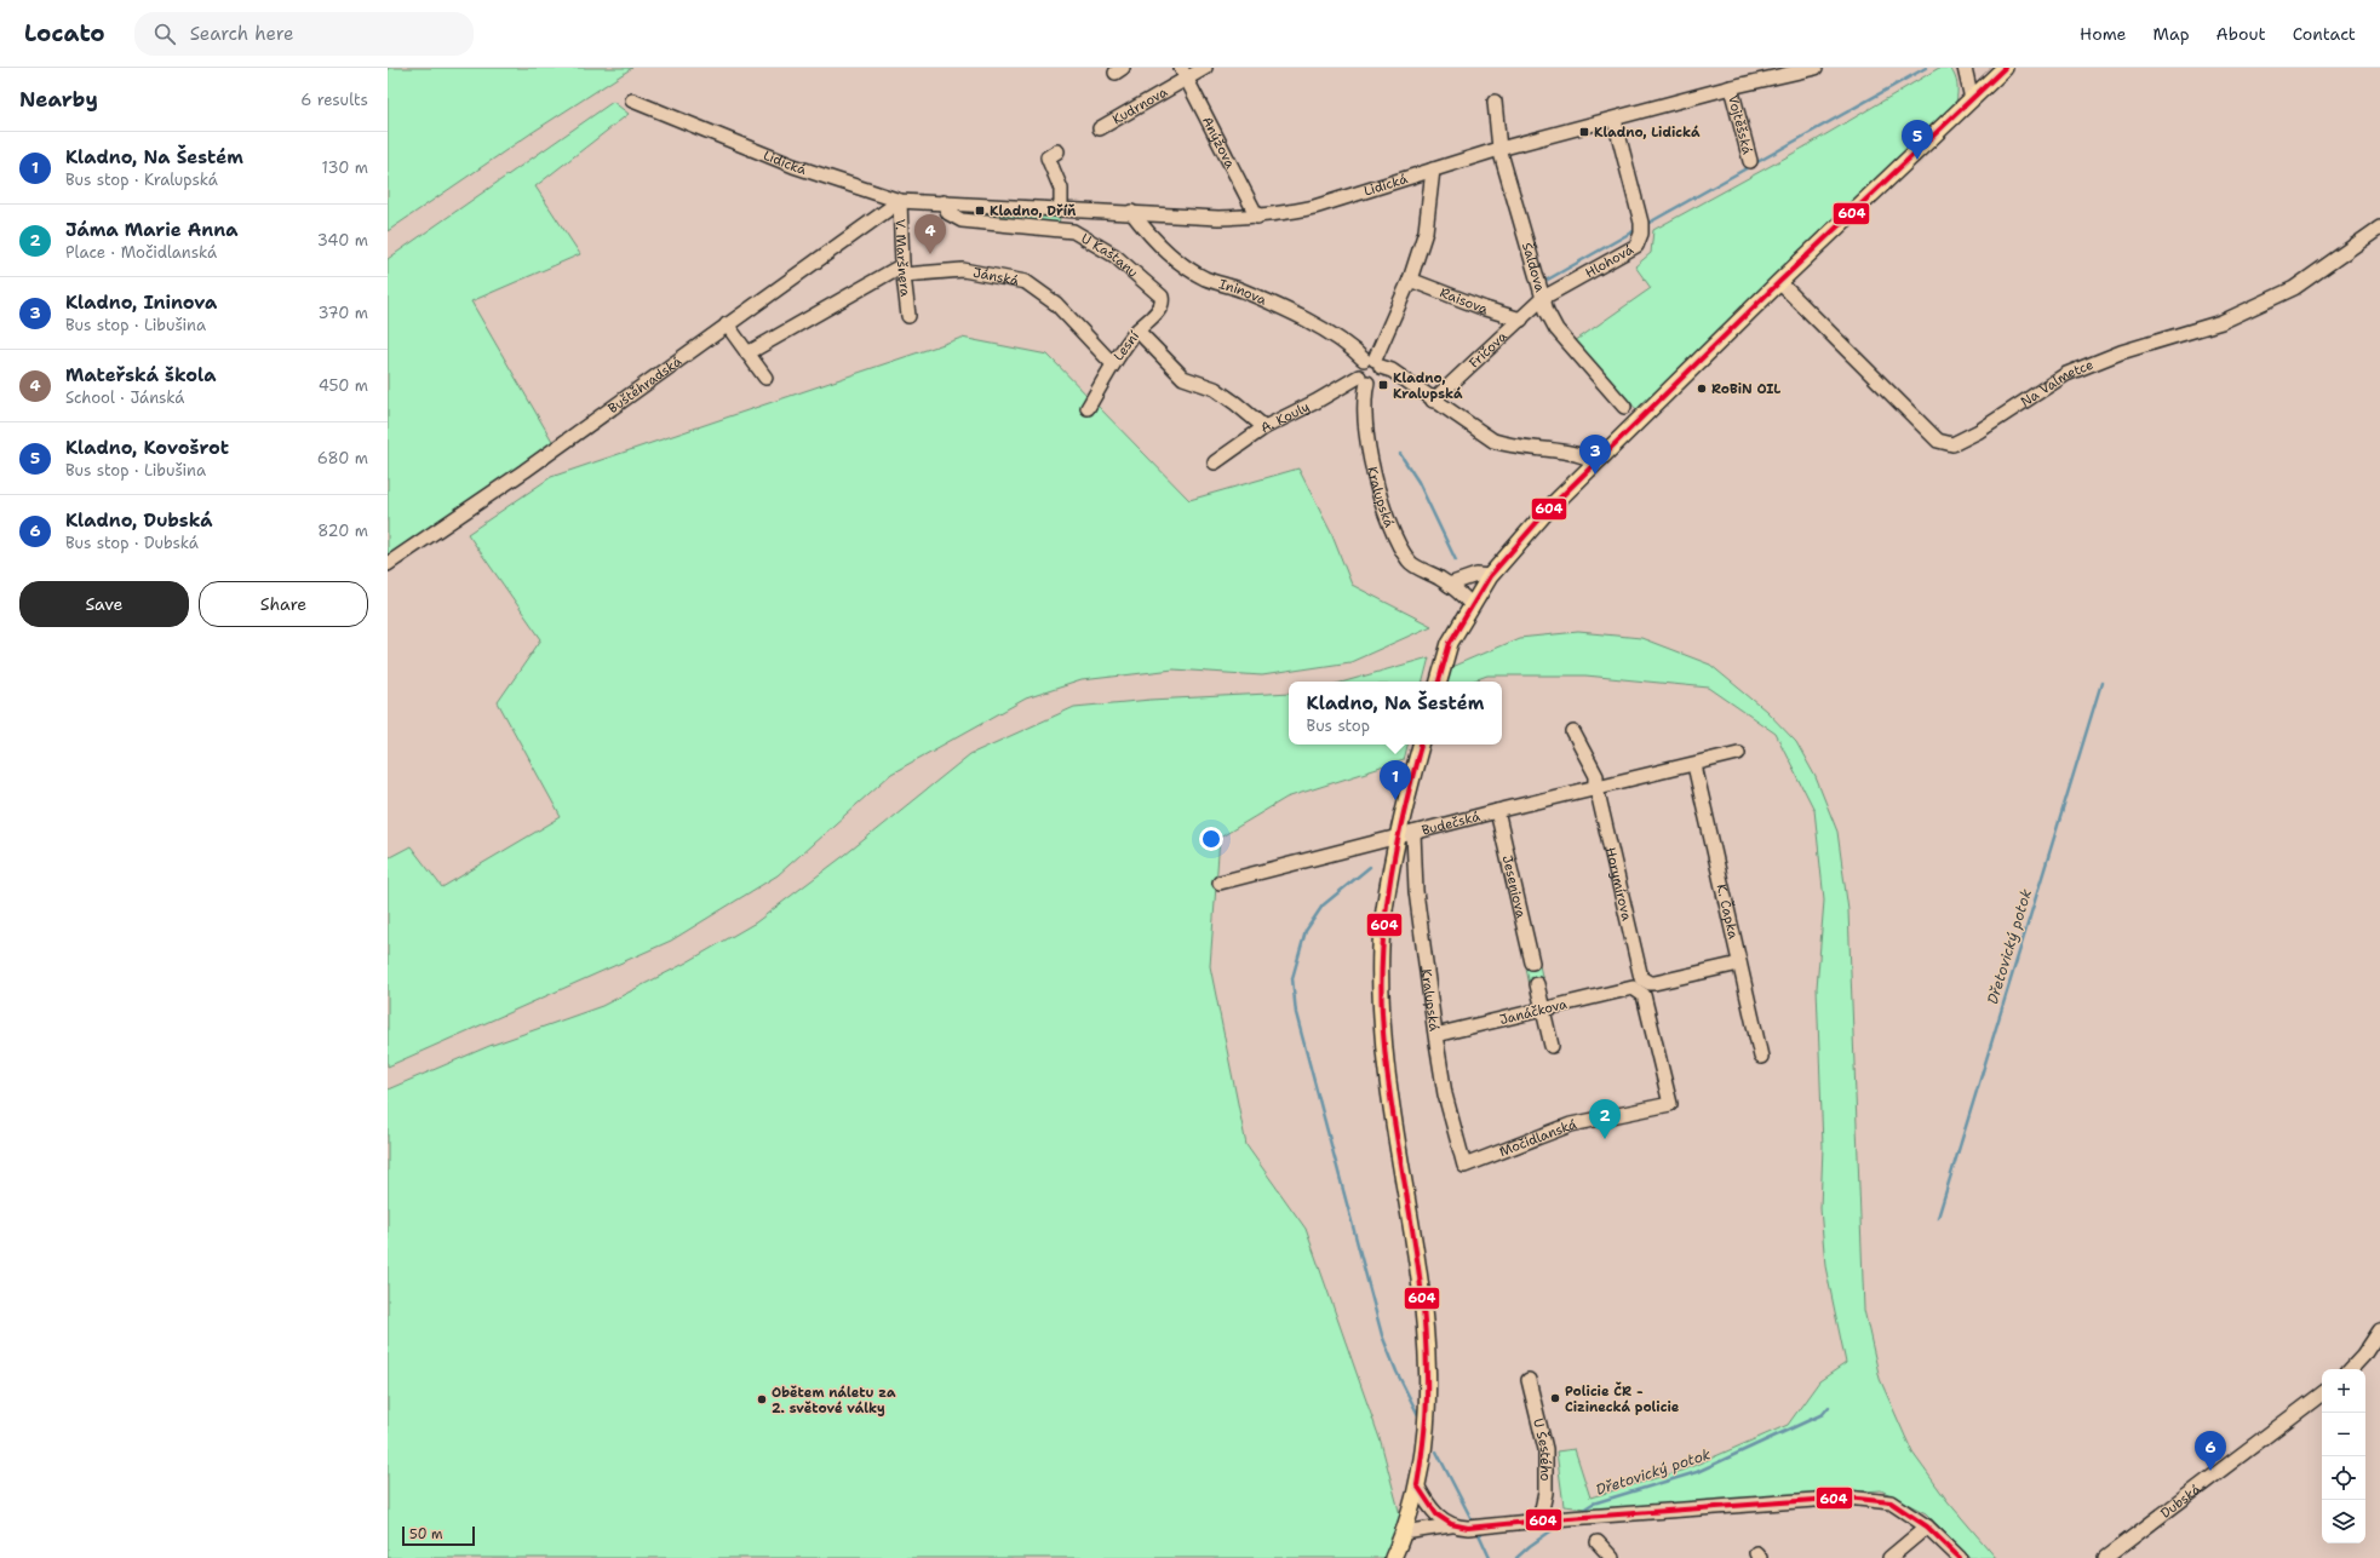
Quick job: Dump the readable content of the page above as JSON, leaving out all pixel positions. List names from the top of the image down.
{
  "streets": {
    "main road": ["Kralupská"],
    "street": [
      "Kudrnova",
      "Vojtěšská",
      "Anýžova",
      "Lidická",
      "U Kaštanu",
      "V. Maršnera",
      "Hlohová",
      "Šaldova",
      "Jánská",
      "Ininova",
      "Raisova",
      "Lesní",
      "Fričova",
      "Na Valmetce",
      "Buštěhradská",
      "A. Kouly",
      "Budečská",
      "Horymírova",
      "Jeseniova",
      "K. Čapka",
      "Janáčkova",
      "Močidlanská",
      "U Šestého",
      "Dubská"
    ]
  },
  "crossings": [
    ["Kudrnova", "Anýžova"],
    ["Vojtěšská", "Lidická"],
    ["Anýžova", "Lidická"],
    ["Lidická", "U Kaštanu"],
    ["Lidická", "V. Maršnera"],
    ["Lidická", "Hlohová"],
    ["Lidická", "Šaldova"],
    ["Lidická", "Ininova"],
    ["Lidická", "Buštěhradská"],
    ["U Kaštanu", "Lesní"],
    ["V. Maršnera", "Jánská"],
    ["V. Maršnera", "Buštěhradská"],
    ["Hlohová", "Šaldova"],
    ["Hlohová", "Fričova"],
    ["Šaldova", "Fričova"],
    ["Jánská", "Lesní"],
    ["Ininova", "Fričova"],
    ["Raisova", "Fričova"],
    ["A. Kouly", "Kralupská"],
    ["Kralupská", "Budečská"],
    ["Kralupská", "Janáčkova"],
    ["Kralupská", "Močidlanská"],
    ["Budečská", "Horymírova"],
    ["Budečská", "Jeseniova"],
    ["Budečská", "K. Čapka"],
    ["Horymírova", "Janáčkova"],
    ["Horymírova", "Močidlanská"],
    ["K. Čapka", "Janáčkova"]
  ],
  "water": ["Dřetovický potok"],
  "places": {
    "transit": ["Kladno, Lidická", "Kladno, Dříň", "Kladno, Kralupská"],
    "other": ["RoBiN OIL", "Policie ČR - Cizinecká policie", "Obětem náletu za 2. světové války"]
  },
  "lines": ["transit line 604"],
  "scale_bar": "50 m",
  "page": {
    "header": "Locato",
    "search": "Search here",
    "nav": [
      "Home",
      "Map",
      "About",
      "Contact"
    ],
    "heading": ["Nearby", "6 results"],
    "pins": [
      "5",
      "4",
      "3",
      "1",
      "2",
      "6"
    ],
    "list": [
      {
        "mark": "1",
        "name": "Kladno, Na Šestém",
        "note": "Bus stop · Kralupská",
        "value": "130 m"
      },
      {
        "mark": "2",
        "name": "Jáma Marie Anna",
        "note": "Place · Močidlanská",
        "value": "340 m"
      },
      {
        "mark": "3",
        "name": "Kladno, Ininova",
        "note": "Bus stop · Libušina",
        "value": "370 m"
      },
      {
        "mark": "4",
        "name": "Mateřská škola",
        "note": "School · Jánská",
        "value": "450 m"
      },
      {
        "mark": "5",
        "name": "Kladno, Kovošrot",
        "note": "Bus stop · Libušina",
        "value": "680 m"
      },
      {
        "mark": "6",
        "name": "Kladno, Dubská",
        "note": "Bus stop · Dubská",
        "value": "820 m"
      }
    ],
    "buttons": ["Save", "Share"],
    "popup": ["Kladno, Na Šestém", "Bus stop"],
    "map_buttons": ["+", "−"],
    "scale": "50 m"
  }
}
